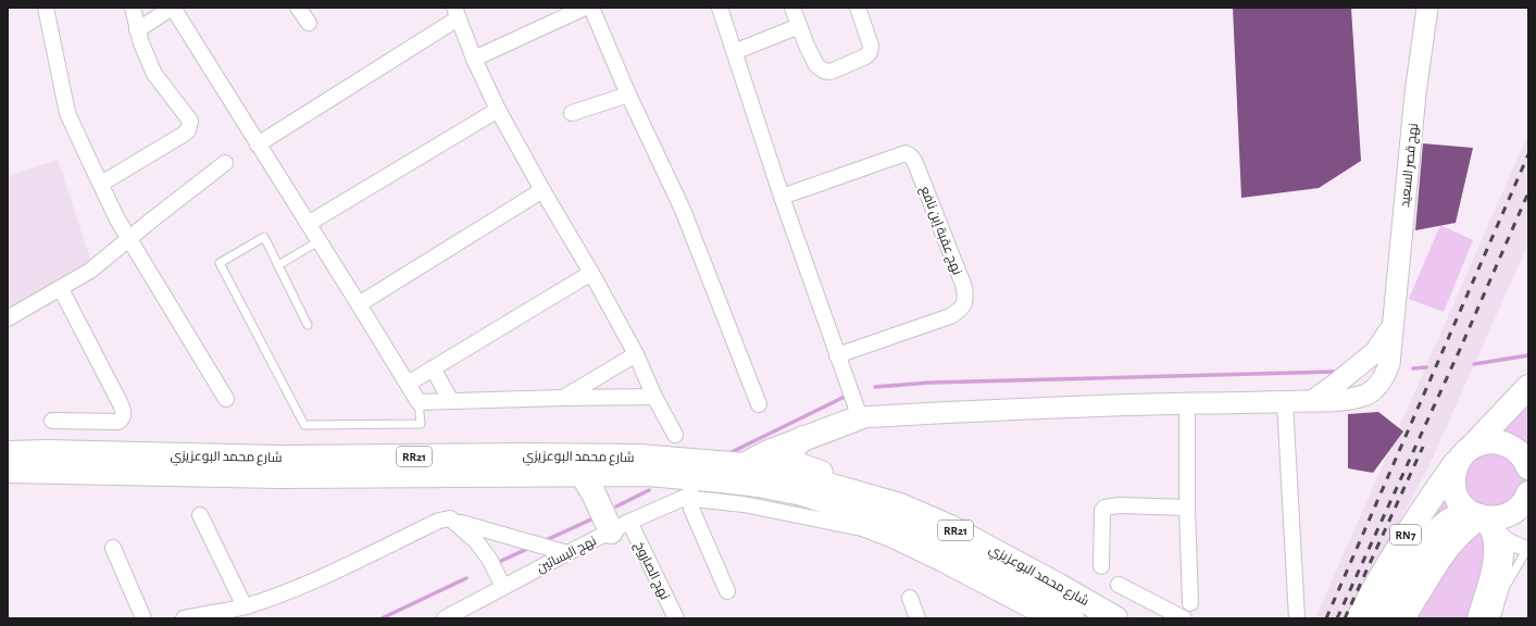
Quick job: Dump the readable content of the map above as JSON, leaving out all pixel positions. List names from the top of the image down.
{
  "streets": {
    "main road": ["شارع محمد البوعزيزي", "RR21", "RN7"],
    "street": [
      "نهج قصر السعيد",
      "نهج عقبة إبن نافع",
      "نهج البساتين",
      "نهج الصاروخ"
    ]
  },
  "crossings": [
    ["شارع محمد البوعزيزي", "RR21"],
    ["نهج البساتين", "نهج الصاروخ"]
  ]
}
